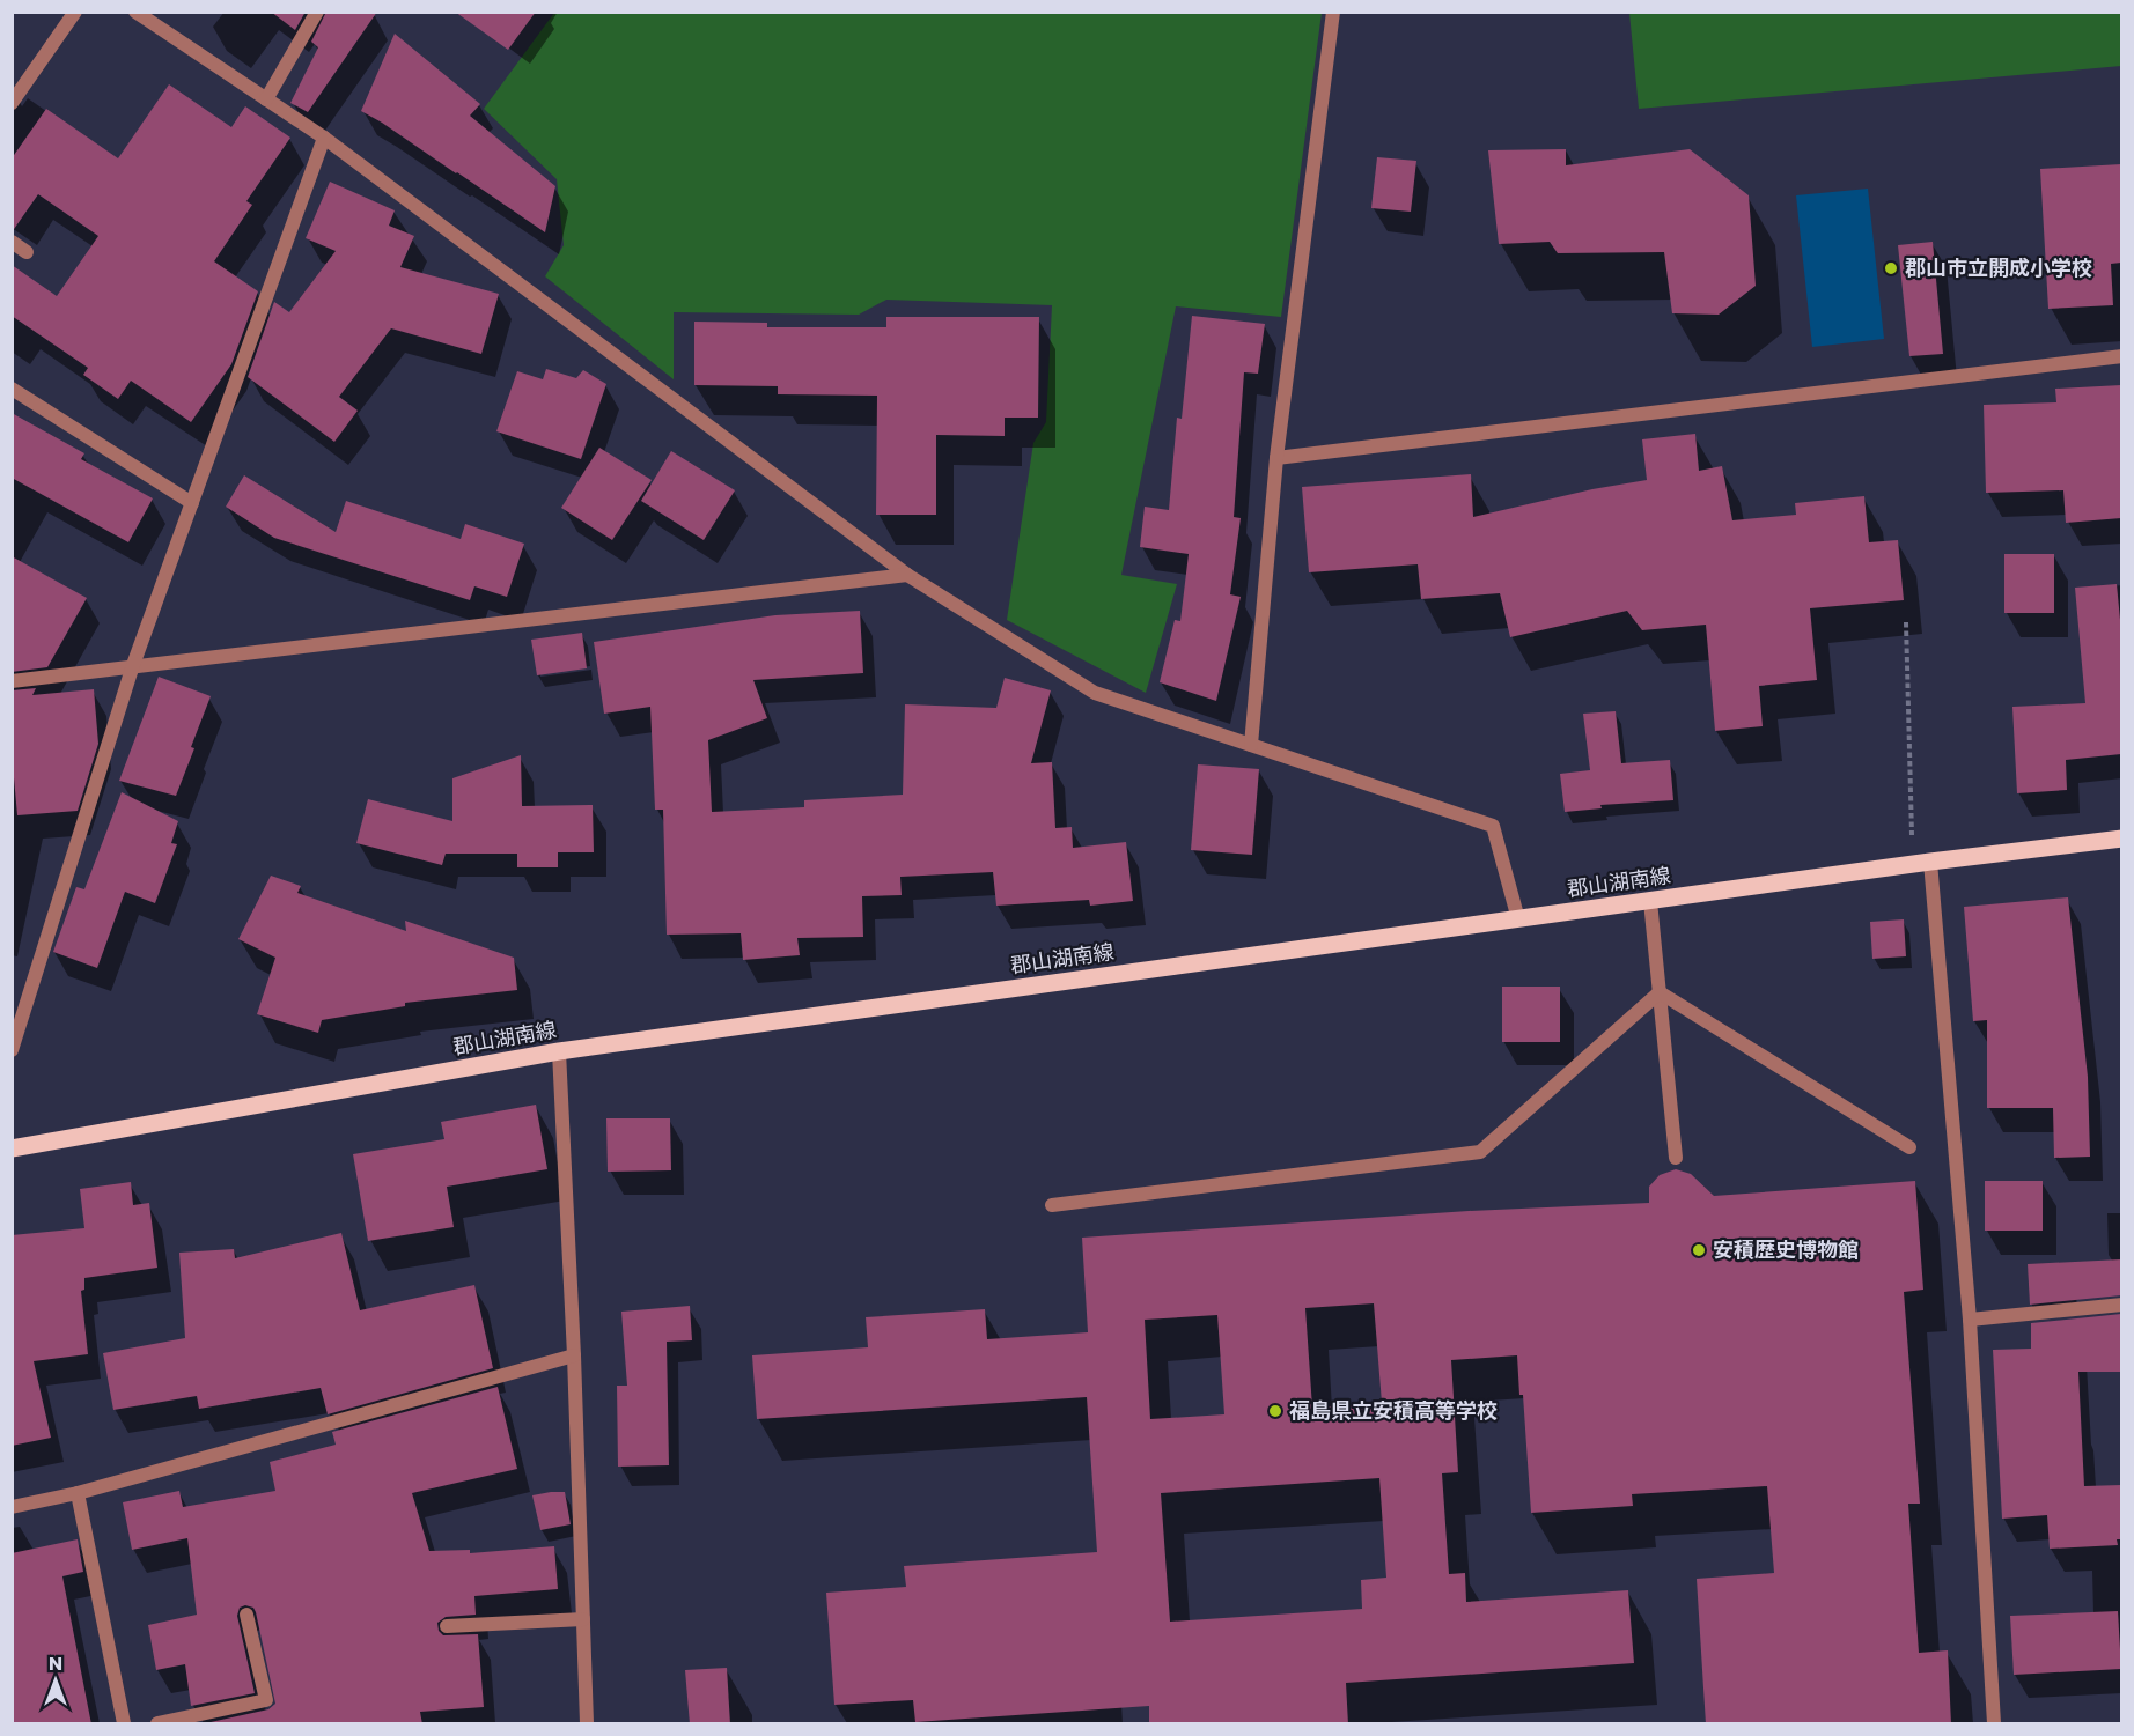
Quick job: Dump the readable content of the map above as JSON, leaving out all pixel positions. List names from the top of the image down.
{
  "streets": {
    "main road": ["郡山湖南線"]
  },
  "places": ["郡山市立開成小学校", "安積歴史博物館", "福島県立安積高等学校"],
  "north": "top"
}
